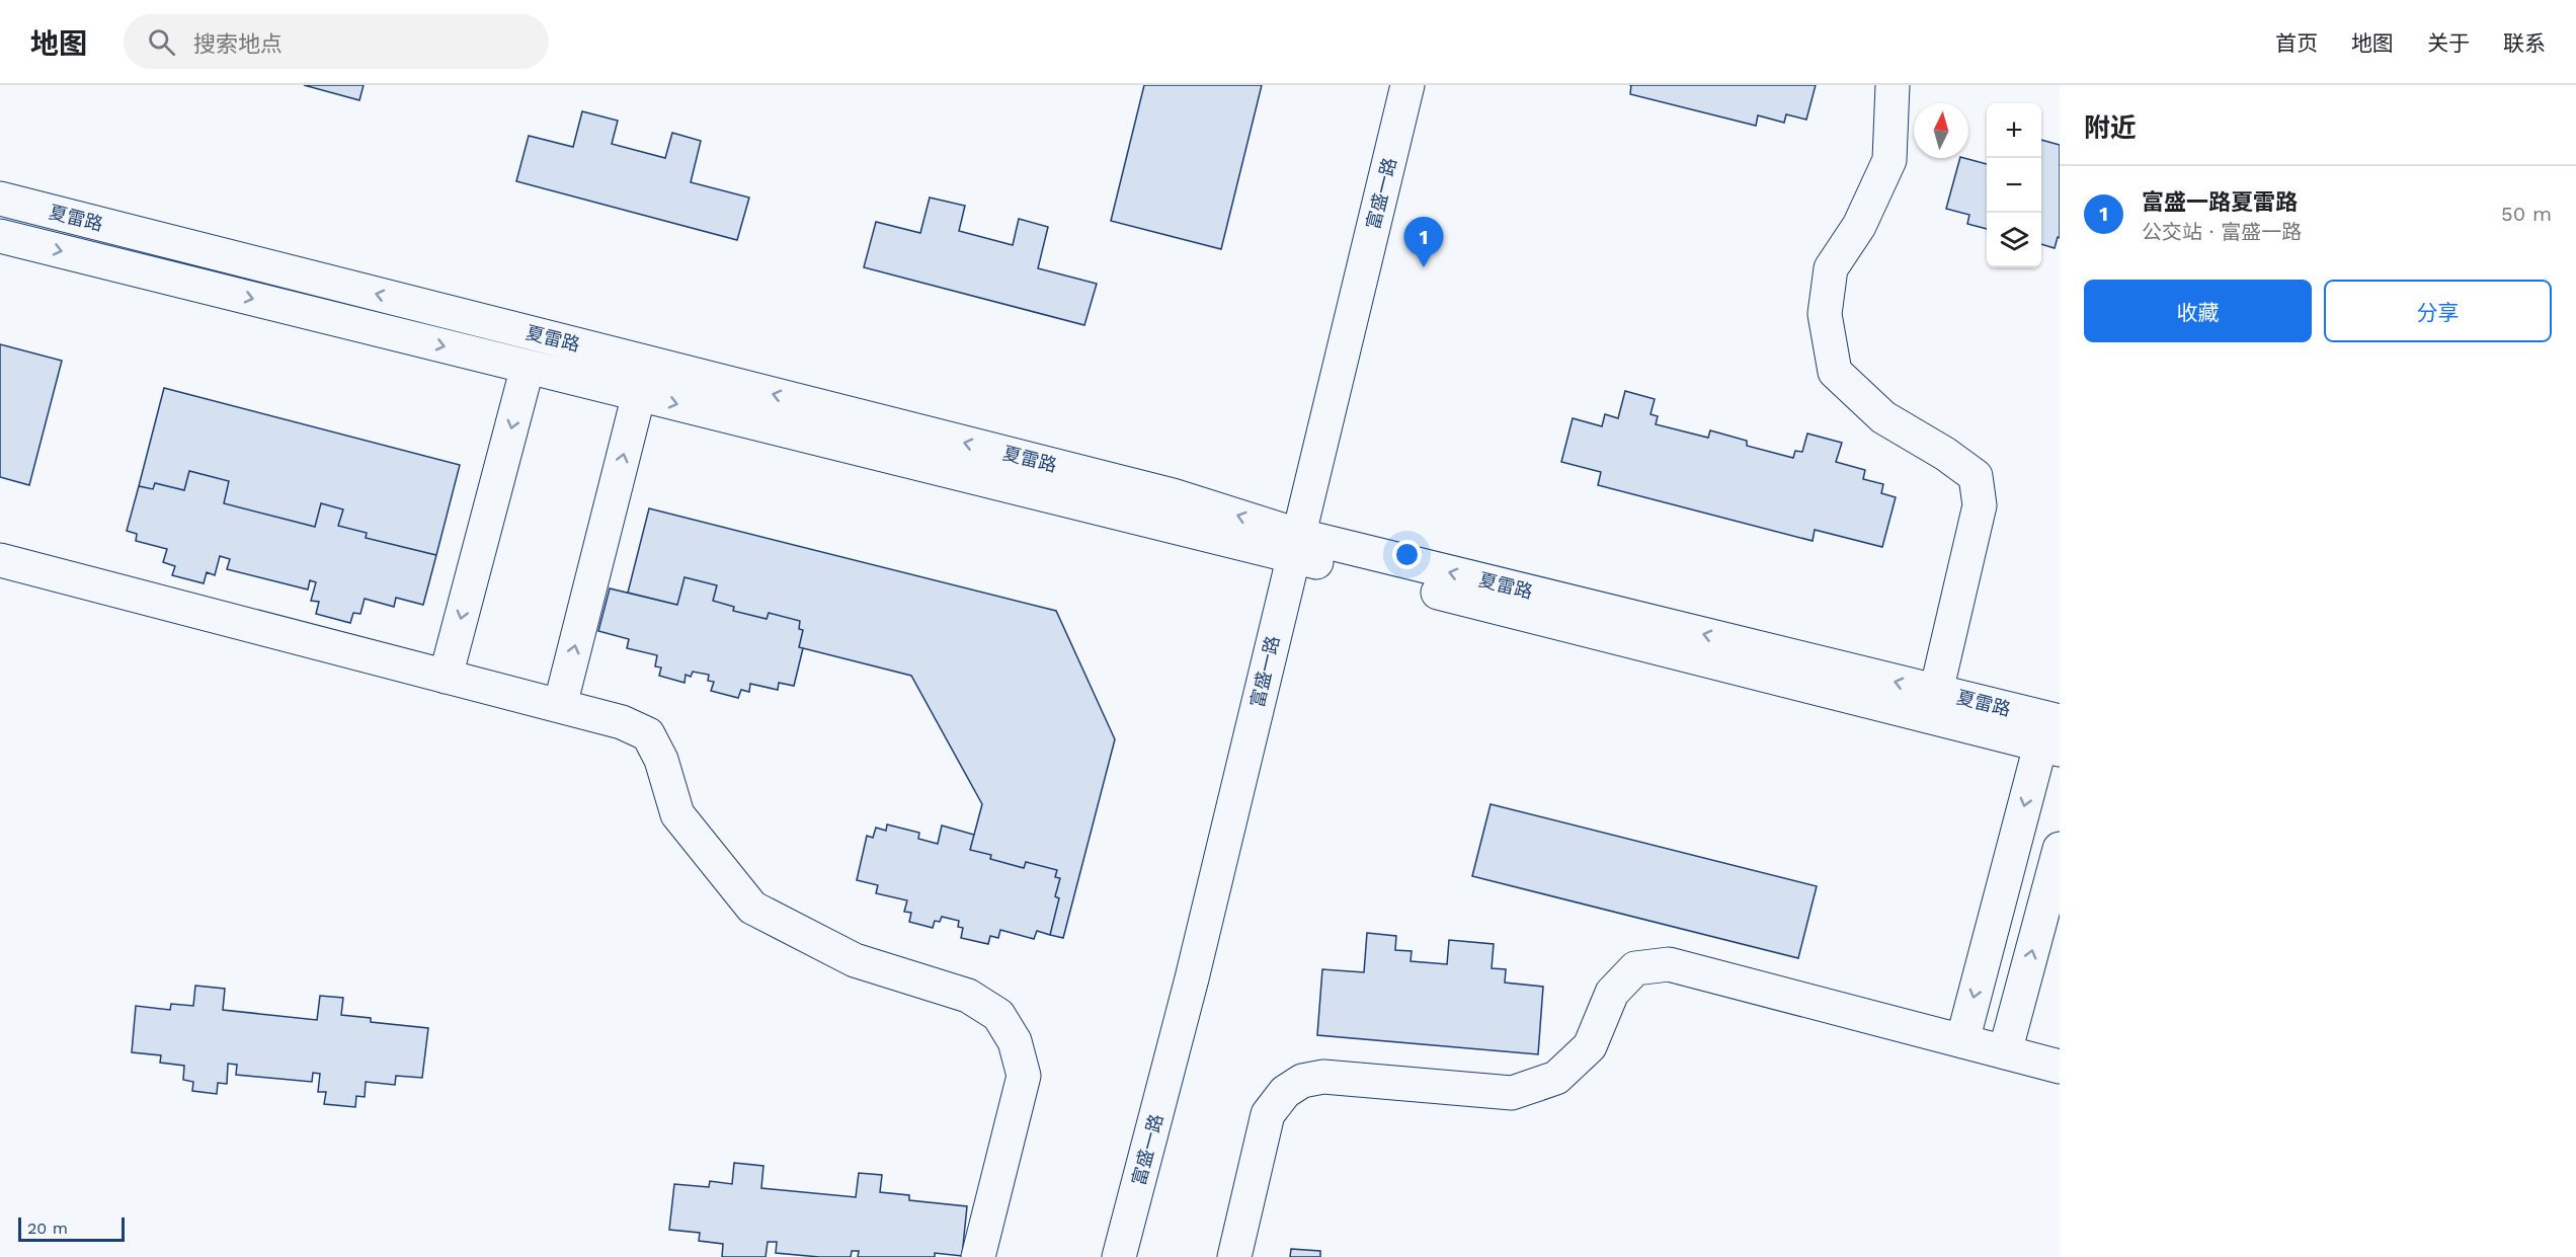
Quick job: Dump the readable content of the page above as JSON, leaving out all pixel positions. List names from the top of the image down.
{
  "streets": {
    "street": ["富盛一路", "夏雷路"]
  },
  "crossings": [
    ["富盛一路", "夏雷路"]
  ],
  "scale_bar": "20 m",
  "north": "top",
  "page": {
    "header": "地图",
    "search": "搜索地点",
    "nav": [
      "首页",
      "地图",
      "关于",
      "联系"
    ],
    "heading": "附近",
    "map_buttons": ["+", "−"],
    "list": [
      {
        "mark": "1",
        "name": "富盛一路夏雷路",
        "note": "公交站 · 富盛一路",
        "value": "50 m"
      }
    ],
    "pins": "1",
    "buttons": ["收藏", "分享"],
    "scale": "20 m"
  }
}
